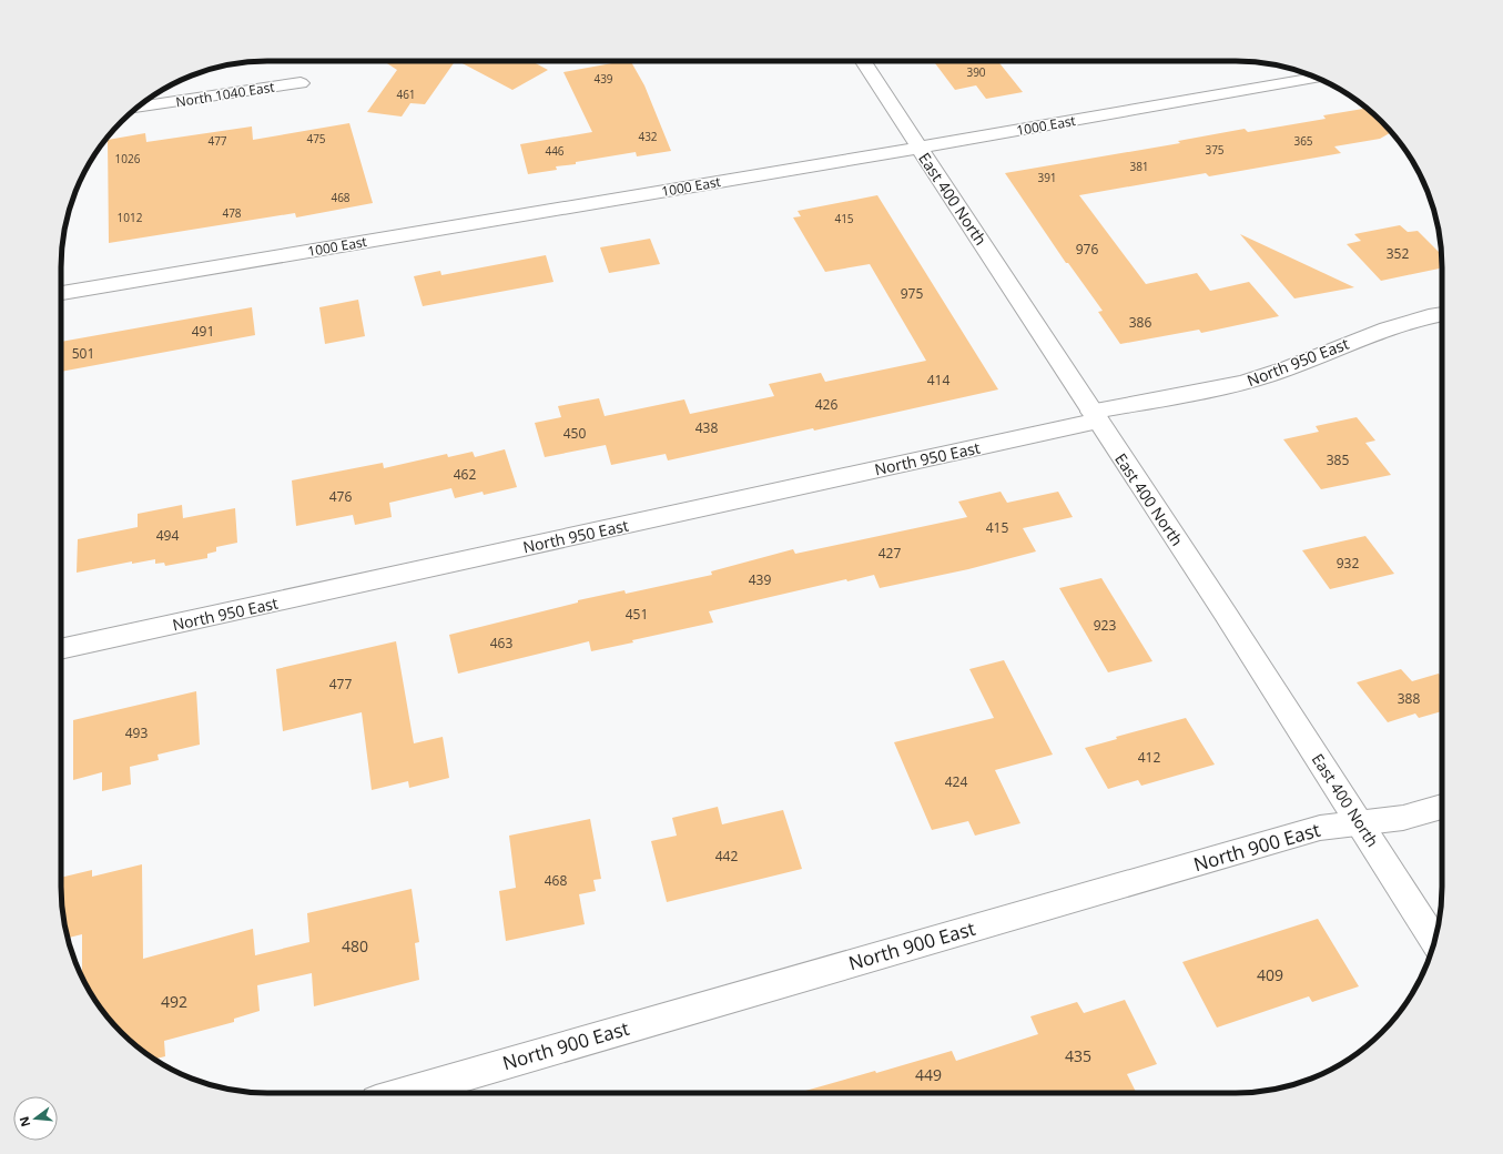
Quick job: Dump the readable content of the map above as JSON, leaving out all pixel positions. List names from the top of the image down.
{
  "streets": {
    "street": [
      "North 1040 East",
      "1000 East",
      "East 400 North",
      "North 950 East",
      "North 900 East"
    ]
  },
  "crossings": [
    ["1000 East", "East 400 North"],
    ["East 400 North", "North 950 East"],
    ["East 400 North", "North 900 East"]
  ],
  "house_numbers": [
    "390",
    "439",
    "461",
    "432",
    "475",
    "477",
    "365",
    "375",
    "446",
    "1026",
    "381",
    "391",
    "468",
    "478",
    "1012",
    "415",
    "976",
    "352",
    "975",
    "386",
    "491",
    "501",
    "414",
    "426",
    "438",
    "450",
    "385",
    "462",
    "476",
    "415",
    "494",
    "427",
    "932",
    "439",
    "451",
    "923",
    "463",
    "477",
    "388",
    "493",
    "412",
    "424",
    "442",
    "468",
    "480",
    "409",
    "492",
    "435",
    "449"
  ],
  "north": "left"
}
